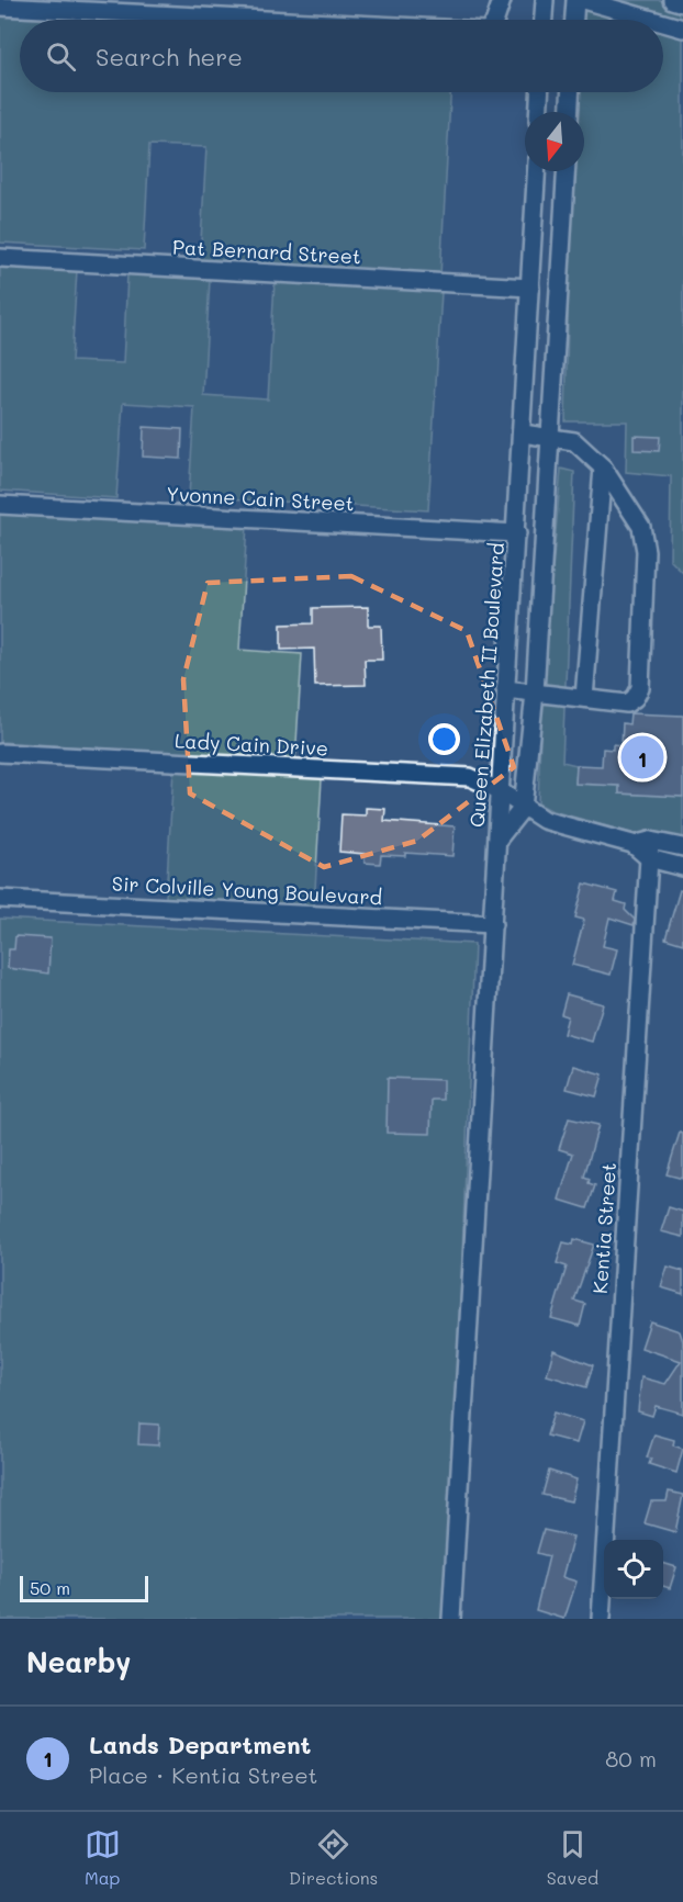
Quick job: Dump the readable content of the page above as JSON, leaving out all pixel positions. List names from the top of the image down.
{
  "streets": {
    "street": [
      "Pat Bernard Street",
      "Yvonne Cain Street",
      "Queen Elizabeth II Boulevard",
      "Lady Cain Drive",
      "Sir Colville Young Boulevard",
      "Kentia Street"
    ]
  },
  "crossings": [
    ["Pat Bernard Street", "Queen Elizabeth II Boulevard"],
    ["Yvonne Cain Street", "Queen Elizabeth II Boulevard"],
    ["Queen Elizabeth II Boulevard", "Lady Cain Drive"]
  ],
  "scale_bar": "50 m",
  "north": "bottom",
  "page": {
    "search": "Search here",
    "pins": "1",
    "scale": "50 m",
    "heading": "Nearby",
    "list": [
      {
        "mark": "1",
        "name": "Lands Department",
        "note": "Place · Kentia Street",
        "value": "80 m"
      }
    ],
    "nav": ["Map", "Directions", "Saved"]
  }
}
